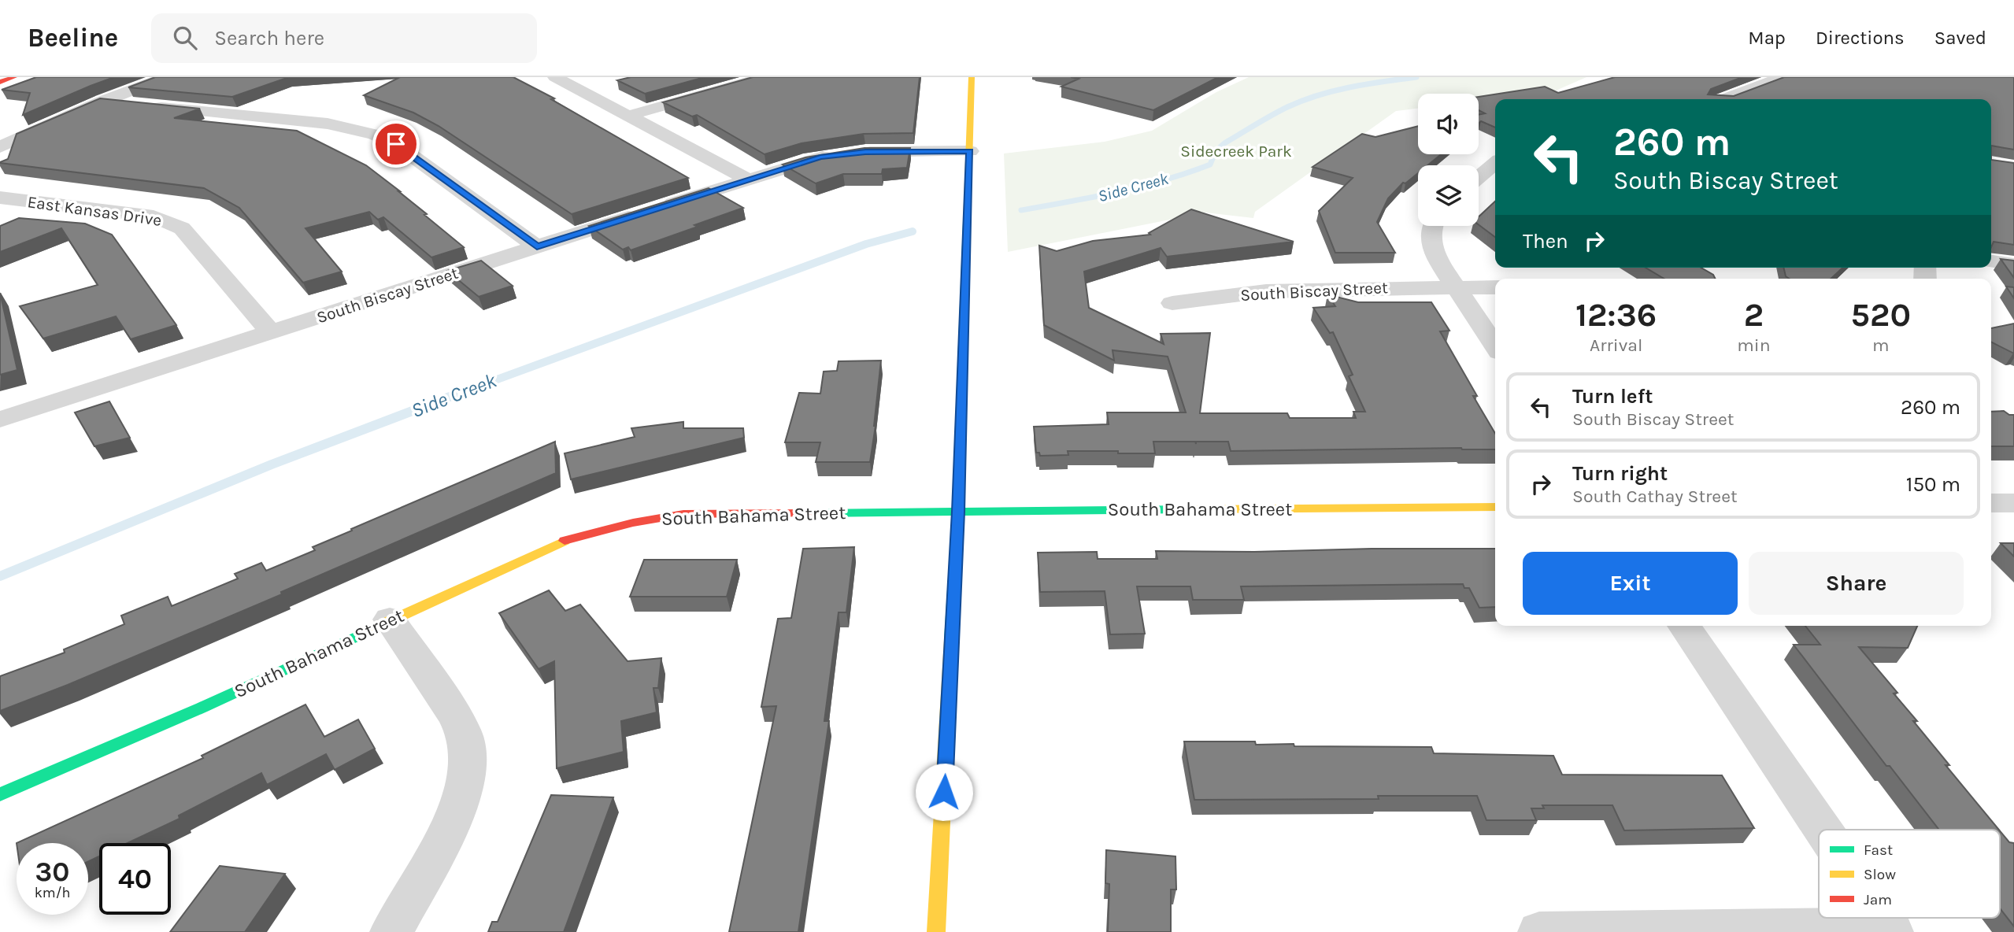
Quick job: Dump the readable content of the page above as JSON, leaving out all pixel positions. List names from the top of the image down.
{
  "streets": {
    "street": ["East Kansas Drive", "South Biscay Street", "South Bahama Street"]
  },
  "crossings": [
    ["East Kansas Drive", "South Biscay Street"]
  ],
  "water": ["Side Creek"],
  "parks": ["Sidecreek Park"],
  "legend": ["Fast", "Slow", "Jam"],
  "page": {
    "header": "Beeline",
    "search": "Search here",
    "nav": ["Map", "Directions", "Saved"],
    "turn": ["260 m", "South Biscay Street"],
    "then": "Then",
    "eta": [
      "12:36",
      "Arrival",
      "2",
      "min",
      "520",
      "m"
    ],
    "list": [
      {
        "name": "Turn left",
        "note": "South Biscay Street",
        "value": "260 m"
      },
      {
        "name": "Turn right",
        "note": "South Cathay Street",
        "value": "150 m"
      }
    ],
    "buttons": ["Exit", "Share"],
    "speed": "30 km/h",
    "limit": "40"
  }
}
